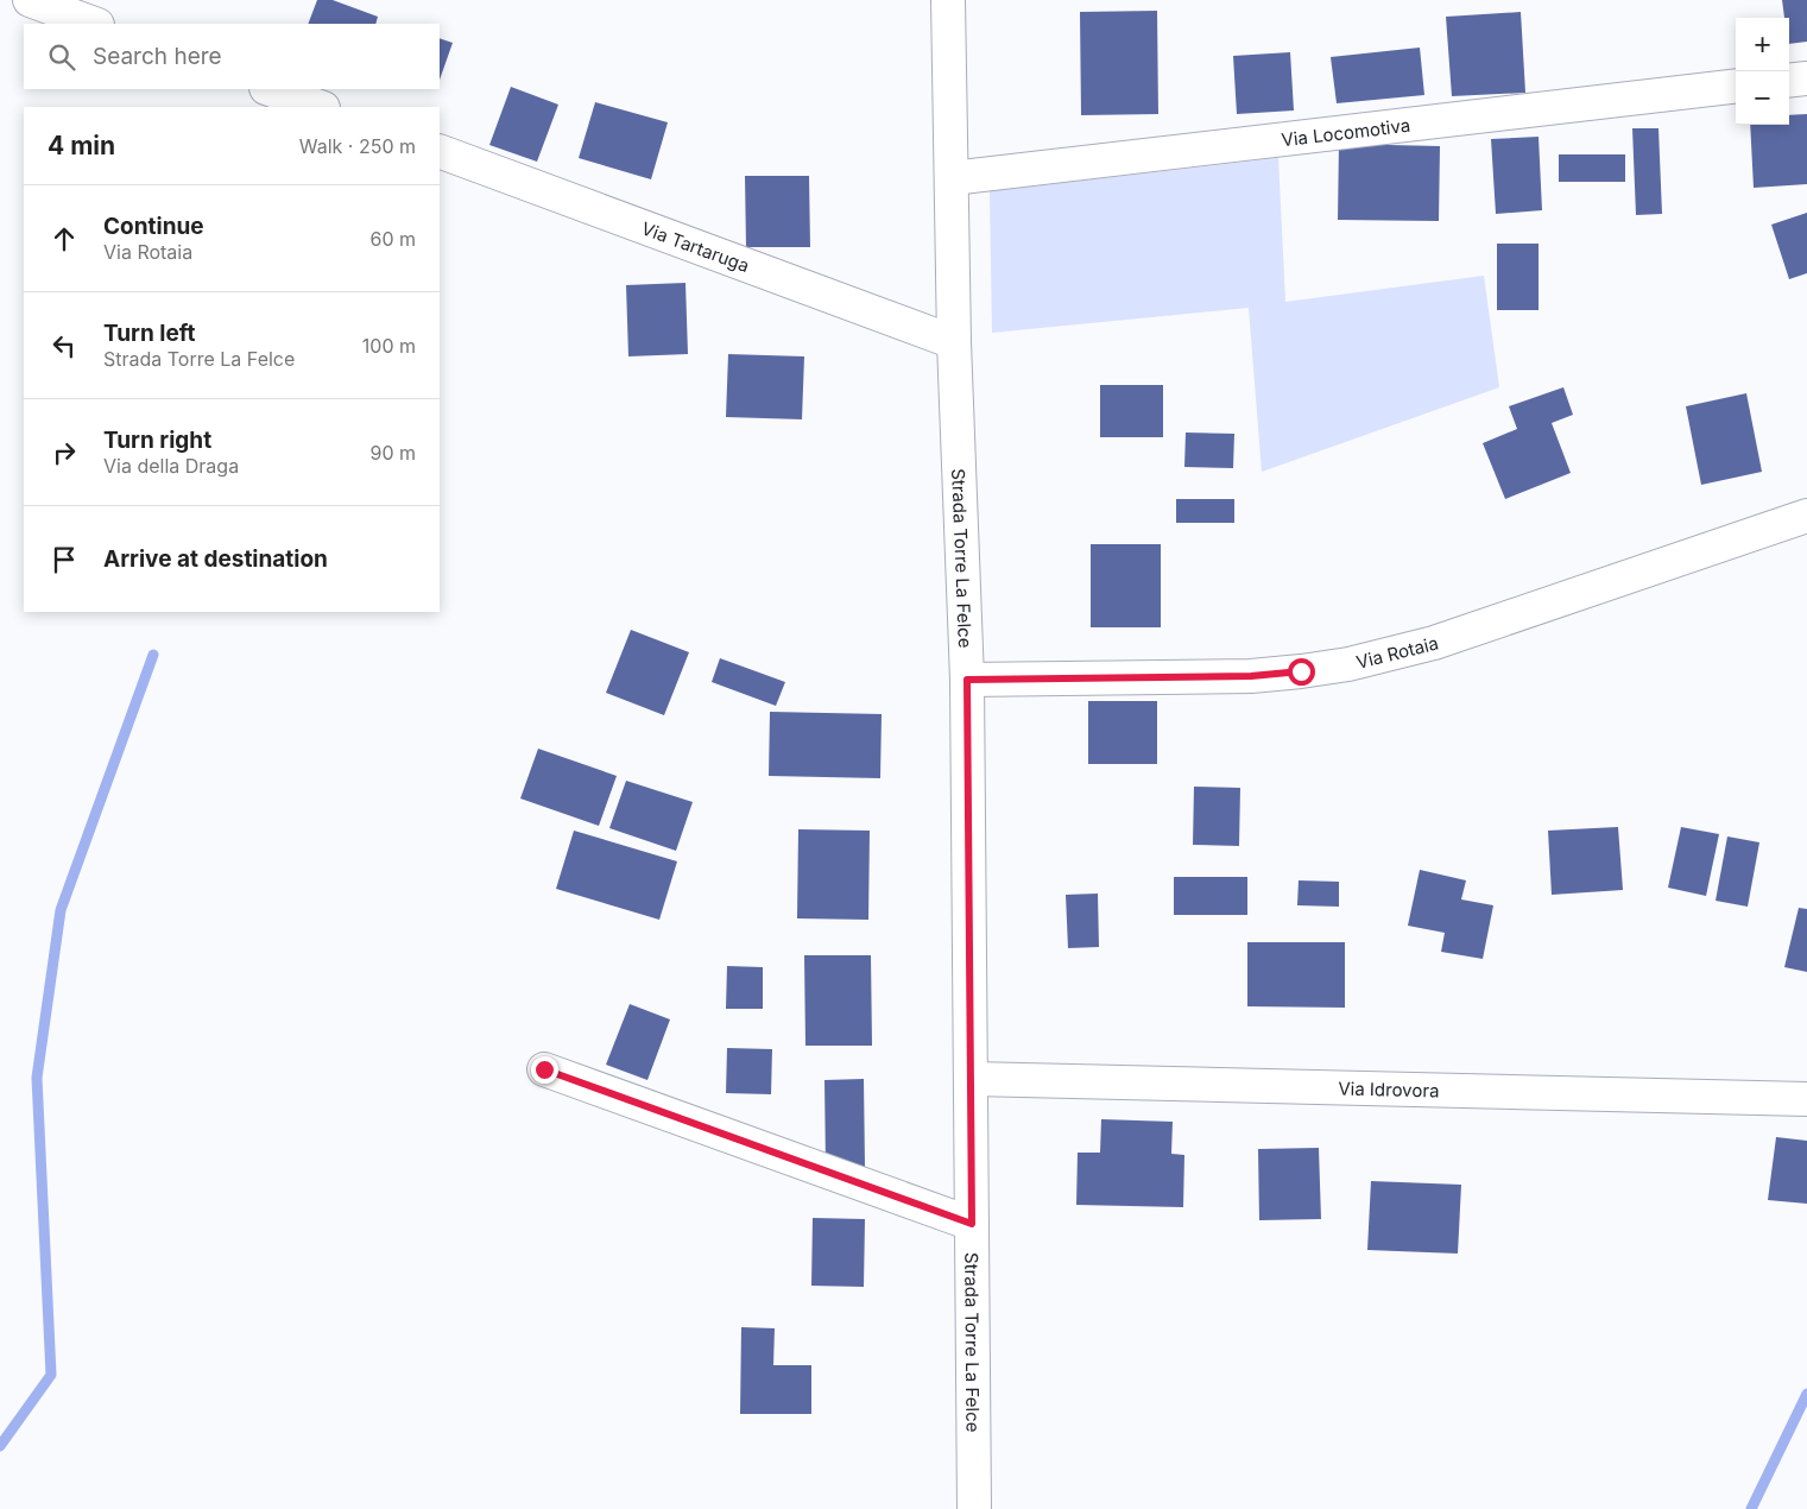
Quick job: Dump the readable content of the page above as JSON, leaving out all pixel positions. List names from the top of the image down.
{
  "streets": {
    "street": [
      "Via Locomotiva",
      "Via Tartaruga",
      "Strada Torre La Felce",
      "Via Rotaia",
      "Via Idrovora"
    ]
  },
  "crossings": [
    ["Via Locomotiva", "Strada Torre La Felce"],
    ["Via Tartaruga", "Strada Torre La Felce"],
    ["Strada Torre La Felce", "Via Rotaia"],
    ["Strada Torre La Felce", "Via Idrovora"]
  ],
  "page": {
    "map_buttons": ["+", "−"],
    "search": "Search here",
    "heading": ["4 min", "Walk · 250 m"],
    "list": [
      ["Continue", "Via Rotaia", "60 m"],
      ["Turn left", "Strada Torre La Felce", "100 m"],
      ["Turn right", "Via della Draga", "90 m"],
      "Arrive at destination"
    ]
  }
}
